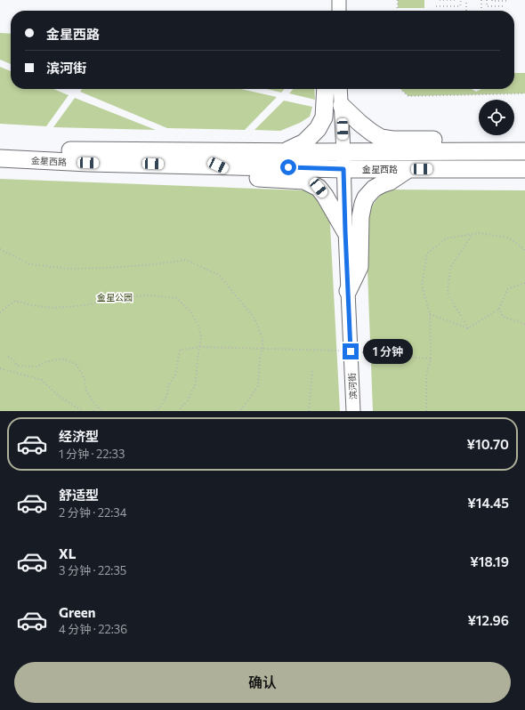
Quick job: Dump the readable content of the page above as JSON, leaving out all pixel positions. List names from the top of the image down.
{
  "streets": {
    "main road": ["金星西路"],
    "street": ["滨河街"]
  },
  "crossings": [
    ["金星西路", "滨河街"]
  ],
  "parks": ["金星公园"],
  "page": {
    "banner": ["金星西路", "滨河街"],
    "bubble": "1 分钟",
    "list": [
      {
        "name": "经济型",
        "note": "1 分钟 · 22:33",
        "value": "¥10.70"
      },
      {
        "name": "舒适型",
        "note": "2 分钟 · 22:34",
        "value": "¥14.45"
      },
      {
        "name": "XL",
        "note": "3 分钟 · 22:35",
        "value": "¥18.19"
      },
      {
        "name": "Green",
        "note": "4 分钟 · 22:36",
        "value": "¥12.96"
      }
    ],
    "buttons": "确认"
  }
}
